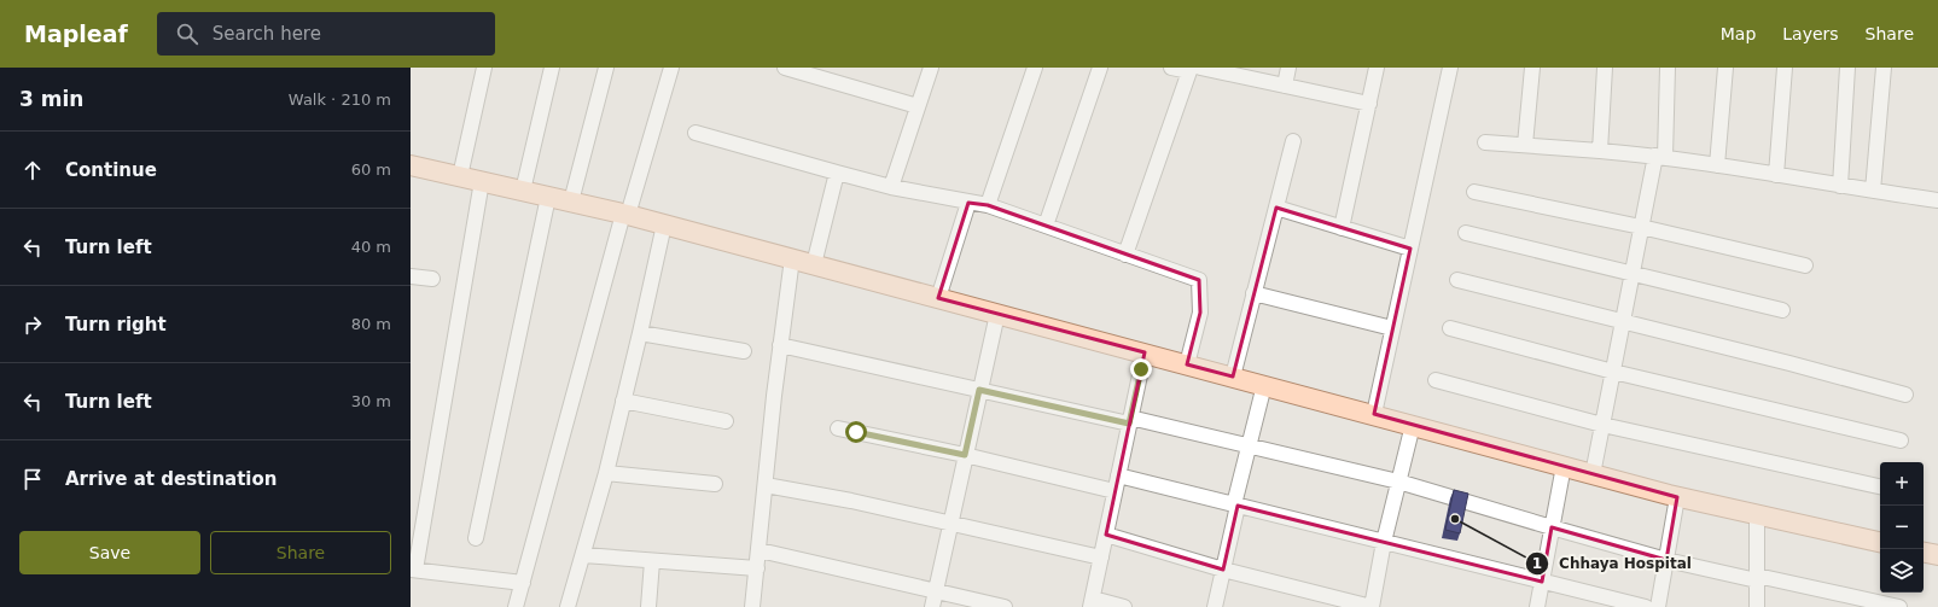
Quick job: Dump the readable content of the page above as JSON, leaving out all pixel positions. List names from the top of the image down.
{
  "places": ["Chhaya Hospital"],
  "page": {
    "header": "Mapleaf",
    "search": "Search here",
    "nav": ["Map", "Layers", "Share"],
    "heading": ["3 min", "Walk · 210 m"],
    "list": [
      ["Continue", "60 m"],
      ["Turn left", "40 m"],
      ["Turn right", "80 m"],
      ["Turn left", "30 m"],
      "Arrive at destination"
    ],
    "map_buttons": ["+", "−"],
    "buttons": ["Save", "Share"]
  }
}
